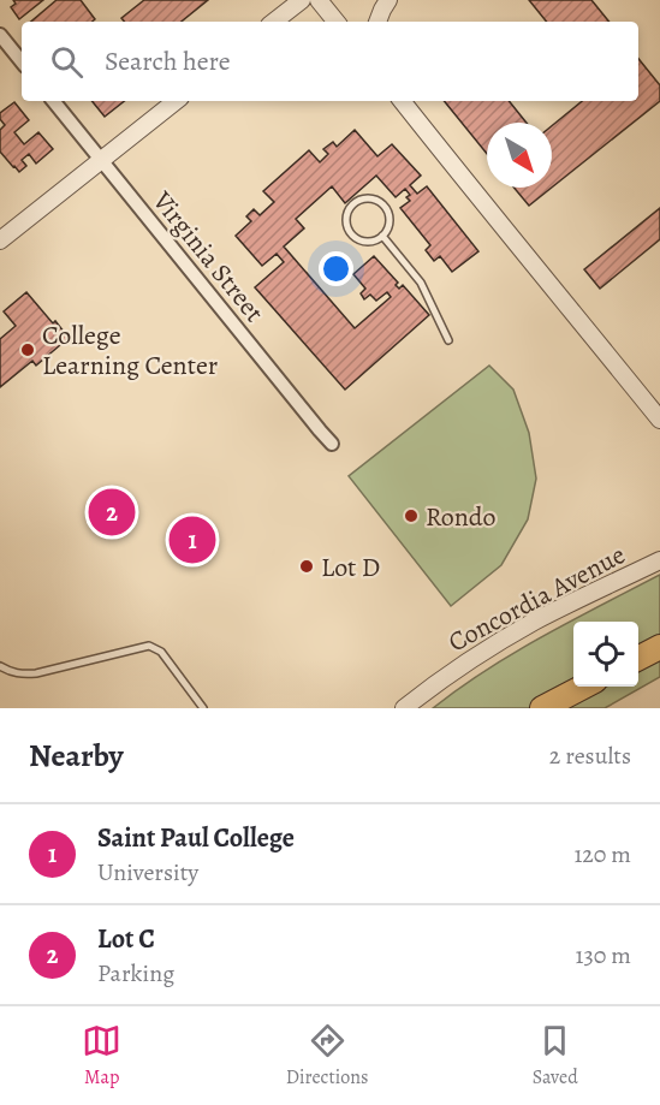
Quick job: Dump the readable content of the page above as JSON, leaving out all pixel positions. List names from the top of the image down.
{
  "streets": {
    "street": ["Virginia Street", "Concordia Avenue"]
  },
  "places": ["College Learning Center", "Rondo", "Lot D"],
  "north": "bottom right",
  "page": {
    "search": "Search here",
    "pins": ["2", "1"],
    "heading": ["Nearby", "2 results"],
    "list": [
      {
        "mark": "1",
        "name": "Saint Paul College",
        "note": "University",
        "value": "120 m"
      },
      {
        "mark": "2",
        "name": "Lot C",
        "note": "Parking",
        "value": "130 m"
      }
    ],
    "nav": ["Map", "Directions", "Saved"]
  }
}
